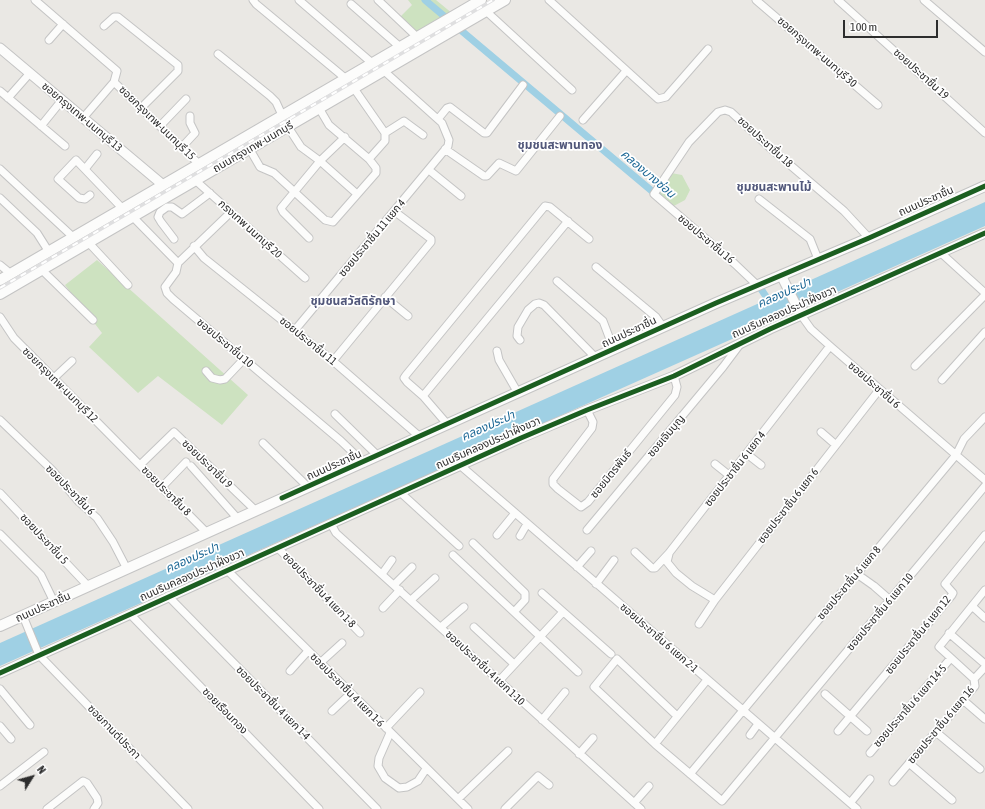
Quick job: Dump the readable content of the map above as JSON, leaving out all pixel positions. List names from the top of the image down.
{
  "streets": {
    "main road": ["ถนนกรุงเทพ-นนทบุรี", "ถนนประชาชื่น"],
    "street": [
      "ซอยกรุงเทพ-นนทบุรี 30",
      "ซอยประชาชื่น 19",
      "ซอยกรุงเทพ-นนทบุรี 13",
      "ซอยกรุงเทพ-นนทบุรี 15",
      "ซอยประชาชื่น 18",
      "กรงเทพ นนทบุรี 20",
      "ซอยประชาชื่น 11 แยก 4",
      "ซอยประชาชื่น 16",
      "ถนนริมคลองประปาฝั่งขวา",
      "ซอยประชาชื่น 11",
      "ซอยประชาชื่น 10",
      "ซอยกรุงเทพ-นนทบุรี 12",
      "ซอยประชาชื่น 6",
      "ซอยเจิมบุญ",
      "ซอยประชาชื่น 9",
      "ซอยประชาชื่น 6 แยก 4",
      "ซอยมิตรพันธ์",
      "ซอยประชาชื่น 8",
      "ซอยประชาชื่น 6 แยก 6",
      "ซอยประชาชื่น 5",
      "ซอยประชาชื่น 6 แยก 8",
      "ซอยประชาชื่น 4 แยก 1-8",
      "ซอยประชาชื่น 6 แยก 10",
      "ซอยประชาชื่น 6 แยก 12",
      "ซอยประชาชื่น 6 แยก 2-1",
      "ซอยประชาชื่น 4 แยก 1-10",
      "ซอยประชาชื่น 4 แยก 1-6",
      "ซอยประชาชื่น 4 แยก 1-4",
      "ซอยประชาชื่น 6 แยก 14-5",
      "ซอยเรือนทอง",
      "ซอยประชาชื่น 6 แยก 16",
      "ซอยกานต์ประภา"
    ]
  },
  "crossings": [
    ["ซอยกรุงเทพ-นนทบุรี 13", "ถนนกรุงเทพ-นนทบุรี"],
    ["ซอยกรุงเทพ-นนทบุรี 15", "ถนนกรุงเทพ-นนทบุรี"],
    ["ซอยประชาชื่น 18", "ถนนประชาชื่น"],
    ["ซอยประชาชื่น 18", "ซอยประชาชื่น 16"],
    ["ถนนกรุงเทพ-นนทบุรี", "กรงเทพ นนทบุรี 20"],
    ["ถนนประชาชื่น", "ซอยประชาชื่น 16"],
    ["ถนนประชาชื่น", "ซอยประชาชื่น 11"],
    ["ถนนประชาชื่น", "ซอยประชาชื่น 10"],
    ["ถนนประชาชื่น", "ซอยประชาชื่น 6"],
    ["ถนนประชาชื่น", "ซอยประชาชื่น 9"],
    ["ถนนประชาชื่น", "ซอยประชาชื่น 8"],
    ["ถนนประชาชื่น", "ซอยประชาชื่น 5"],
    ["ถนนประชาชื่น", "ซอยกานต์ประภา"],
    ["กรงเทพ นนทบุรี 20", "ซอยประชาชื่น 10"],
    ["ซอยประชาชื่น 11 แยก 4", "ซอยประชาชื่น 11"],
    ["ถนนริมคลองประปาฝั่งขวา", "ซอยประชาชื่น 6"],
    ["ถนนริมคลองประปาฝั่งขวา", "ซอยเจิมบุญ"],
    ["ถนนริมคลองประปาฝั่งขวา", "ซอยมิตรพันธ์"],
    ["ถนนริมคลองประปาฝั่งขวา", "ซอยประชาชื่น 4 แยก 1-8"],
    ["ถนนริมคลองประปาฝั่งขวา", "ซอยประชาชื่น 6 แยก 2-1"],
    ["ถนนริมคลองประปาฝั่งขวา", "ซอยประชาชื่น 4 แยก 1-10"],
    ["ถนนริมคลองประปาฝั่งขวา", "ซอยประชาชื่น 4 แยก 1-6"],
    ["ถนนริมคลองประปาฝั่งขวา", "ซอยประชาชื่น 4 แยก 1-4"],
    ["ถนนริมคลองประปาฝั่งขวา", "ซอยเรือนทอง"],
    ["ถนนริมคลองประปาฝั่งขวา", "ซอยกานต์ประภา"],
    ["ซอยประชาชื่น 11", "ซอยประชาชื่น 10"],
    ["ซอยกรุงเทพ-นนทบุรี 12", "ซอยประชาชื่น 8"],
    ["ซอยประชาชื่น 6", "ซอยประชาชื่น 6 แยก 4"],
    ["ซอยประชาชื่น 6", "ซอยประชาชื่น 6 แยก 6"],
    ["ซอยประชาชื่น 6", "ซอยประชาชื่น 6 แยก 8"],
    ["ซอยประชาชื่น 9", "ซอยประชาชื่น 8"],
    ["ซอยประชาชื่น 6 แยก 8", "ซอยประชาชื่น 6 แยก 10"],
    ["ซอยประชาชื่น 6 แยก 8", "ซอยประชาชื่น 6 แยก 2-1"],
    ["ซอยประชาชื่น 6 แยก 10", "ซอยประชาชื่น 6 แยก 2-1"]
  ],
  "districts": ["ชุมชนสะพานทอง", "ชุมชนสะพานไม้", "ชุมชนสวัสดิรักษา"],
  "water": ["คลองบางซ่อน", "คลองประปา"],
  "scale_bar": "100 m",
  "north": "top right"
}
